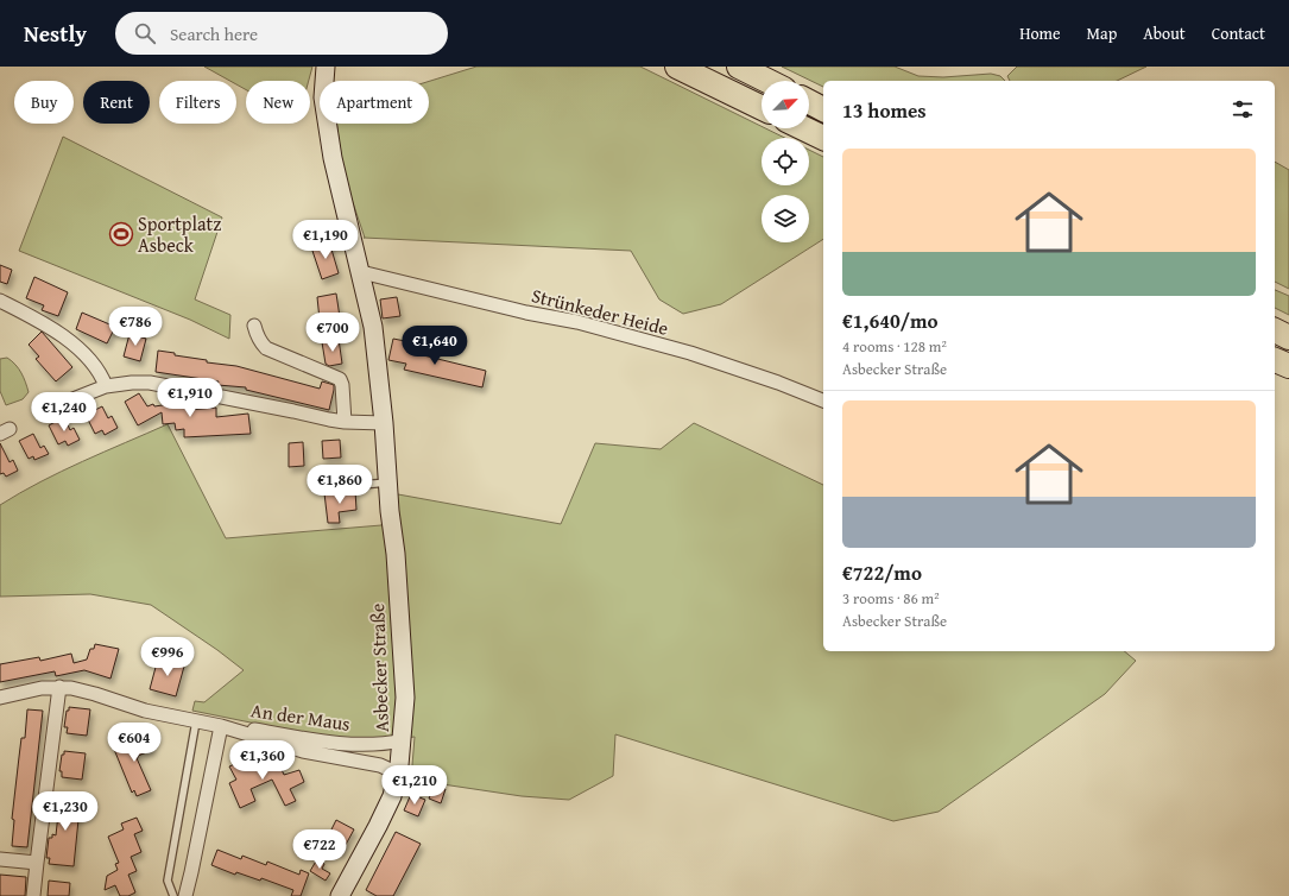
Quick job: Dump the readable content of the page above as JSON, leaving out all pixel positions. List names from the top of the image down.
{
  "streets": {
    "main road": ["Asbecker Straße"],
    "street": ["Strünkeder Heide", "An der Maus"]
  },
  "crossings": [
    ["Strünkeder Heide", "Asbecker Straße"],
    ["Asbecker Straße", "An der Maus"]
  ],
  "places": {
    "sports": ["Sportplatz Asbeck"]
  },
  "north": "top right",
  "page": {
    "header": "Nestly",
    "search": "Search here",
    "nav": [
      "Home",
      "Map",
      "About",
      "Contact"
    ],
    "chip": [
      "Buy",
      "Rent",
      "Filters",
      "New",
      "Apartment"
    ],
    "heading": "13 homes",
    "list": [
      {
        "name": "€1,640/mo",
        "note": "4 rooms · 128 m² · Asbecker Straße"
      },
      {
        "name": "€722/mo",
        "note": "3 rooms · 86 m² · Asbecker Straße"
      }
    ],
    "price": [
      "€1,190",
      "€786",
      "€700",
      "€1,640",
      "€1,910",
      "€1,240",
      "€1,860",
      "€996",
      "€604",
      "€1,360",
      "€1,210",
      "€1,230",
      "€722"
    ]
  }
}
